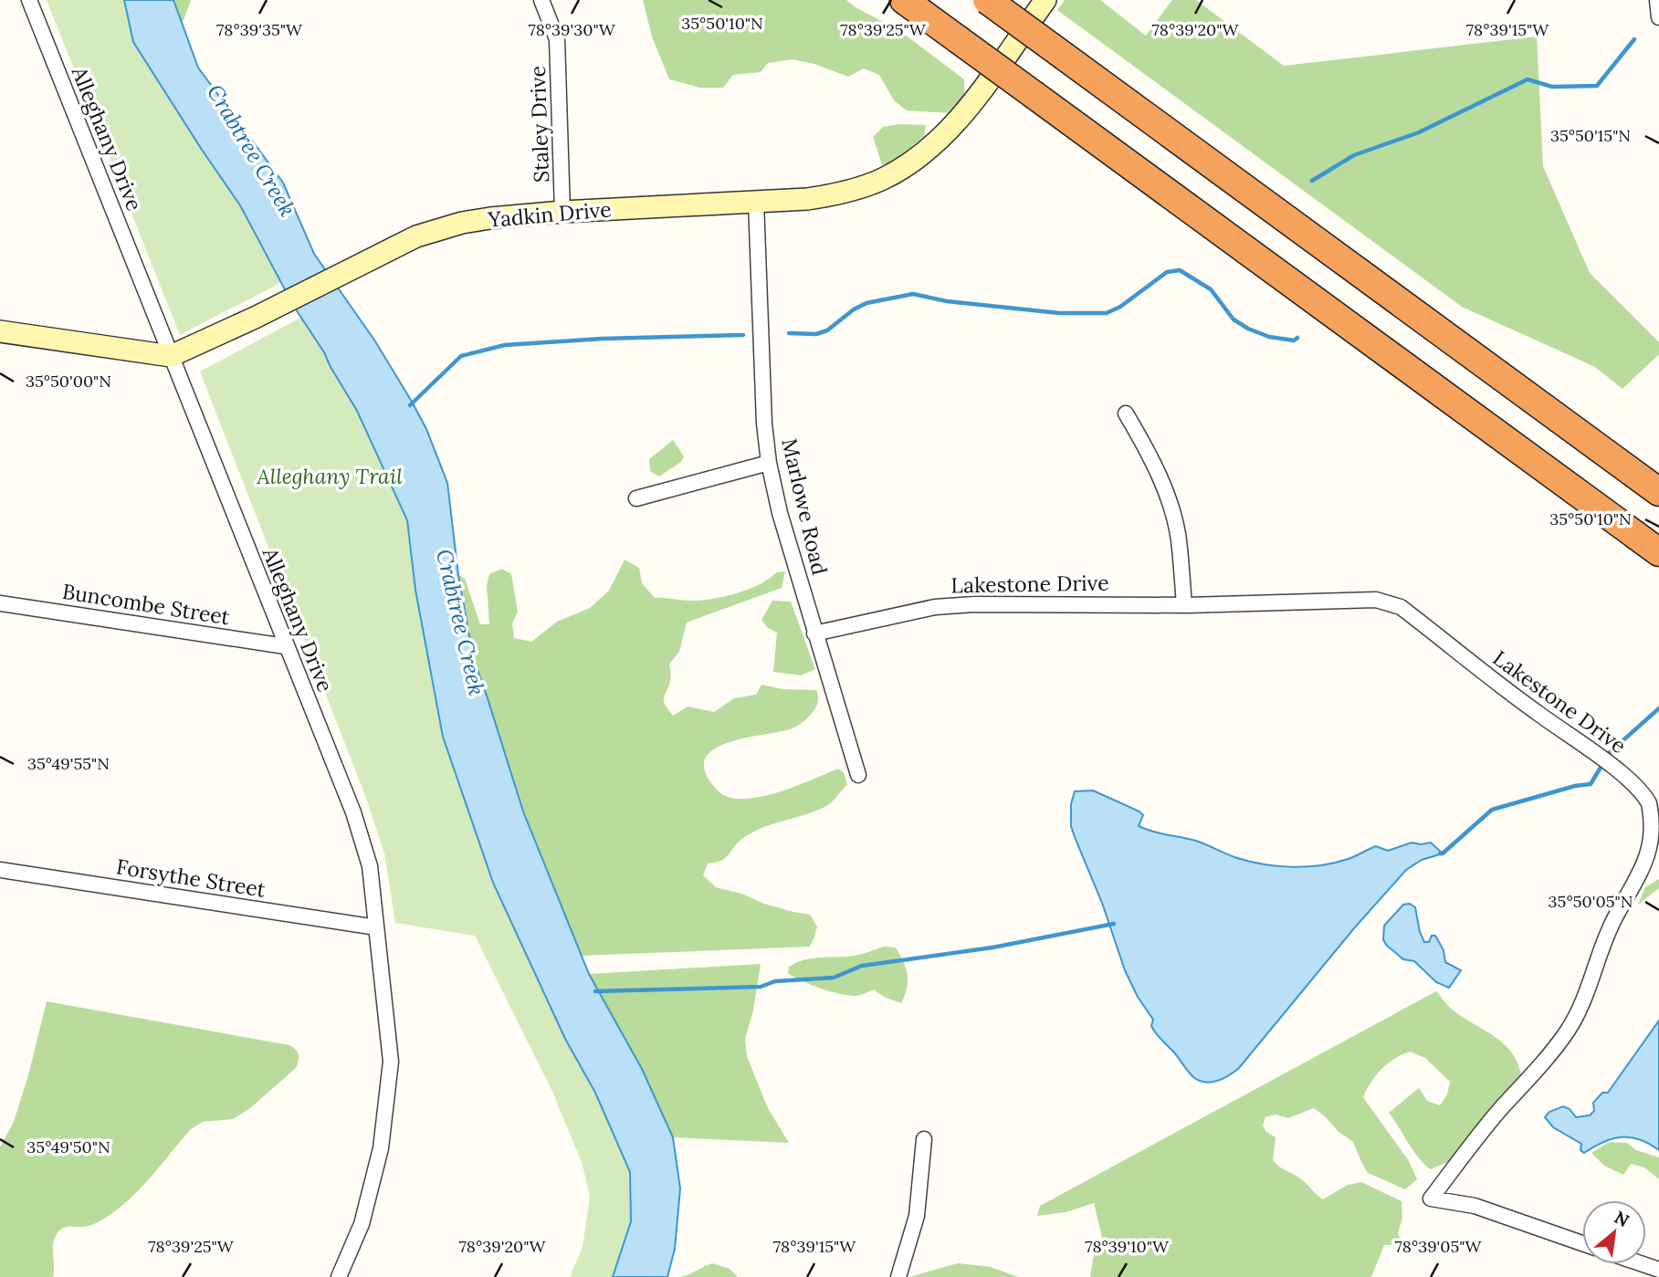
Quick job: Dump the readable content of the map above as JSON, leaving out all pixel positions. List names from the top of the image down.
{
  "streets": {
    "street": [
      "Staley Drive",
      "Alleghany Drive",
      "Yadkin Drive",
      "Marlowe Road",
      "Lakestone Drive",
      "Buncombe Street",
      "Forsythe Street"
    ]
  },
  "crossings": [
    ["Staley Drive", "Yadkin Drive"],
    ["Alleghany Drive", "Yadkin Drive"],
    ["Alleghany Drive", "Buncombe Street"],
    ["Alleghany Drive", "Forsythe Street"],
    ["Yadkin Drive", "Marlowe Road"],
    ["Marlowe Road", "Lakestone Drive"]
  ],
  "water": ["Crabtree Creek"],
  "parks": ["Alleghany Trail"],
  "north": "top right",
  "coordinates": [
    "35°50'10\"N",
    "78°39'35\"W",
    "78°39'30\"W",
    "78°39'25\"W",
    "78°39'20\"W",
    "78°39'15\"W",
    "35°50'15\"N",
    "35°50'00\"N",
    "35°49'55\"N",
    "35°50'05\"N",
    "35°49'50\"N",
    "78°39'10\"W",
    "78°39'05\"W"
  ]
}
